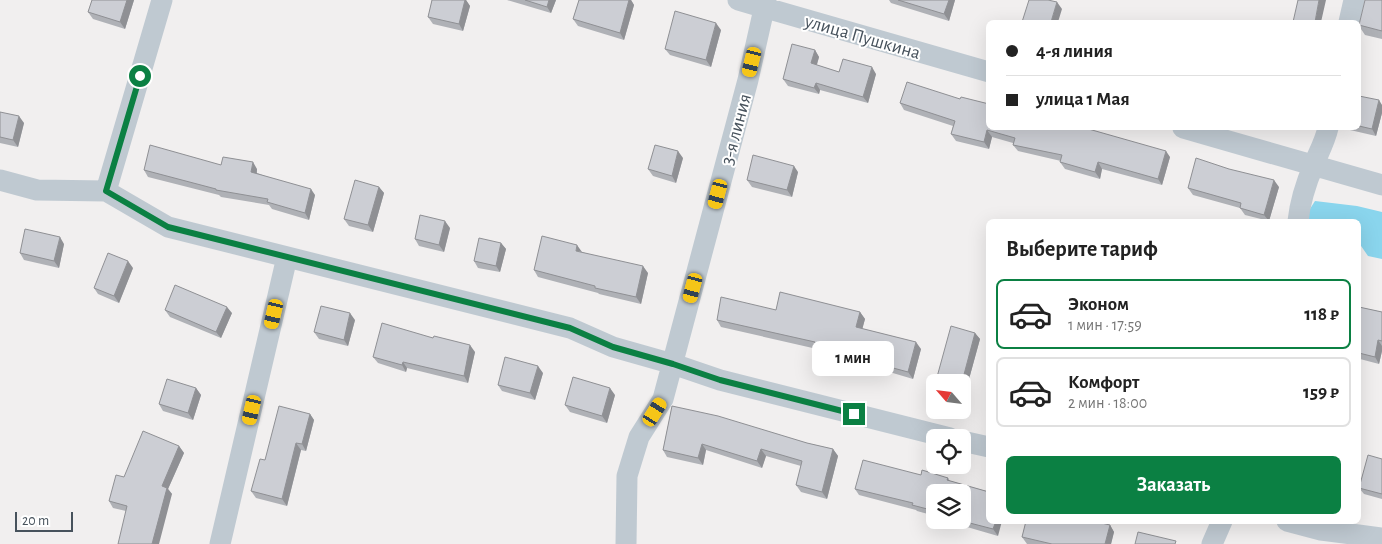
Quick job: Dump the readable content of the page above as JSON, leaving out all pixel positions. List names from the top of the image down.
{
  "streets": {
    "street": ["улица Пушкина", "3-я линия"]
  },
  "crossings": [
    ["улица Пушкина", "3-я линия"]
  ],
  "scale_bar": "20 m",
  "north": "top left",
  "page": {
    "banner": ["4-я линия", "улица 1 Мая"],
    "heading": "Выберите тариф",
    "list": [
      {
        "name": "Эконом",
        "note": "1 мин · 17:59",
        "value": "118 ₽"
      },
      {
        "name": "Комфорт",
        "note": "2 мин · 18:00",
        "value": "159 ₽"
      }
    ],
    "bubble": "1 мин",
    "buttons": "Заказать",
    "scale": "20 m"
  }
}
